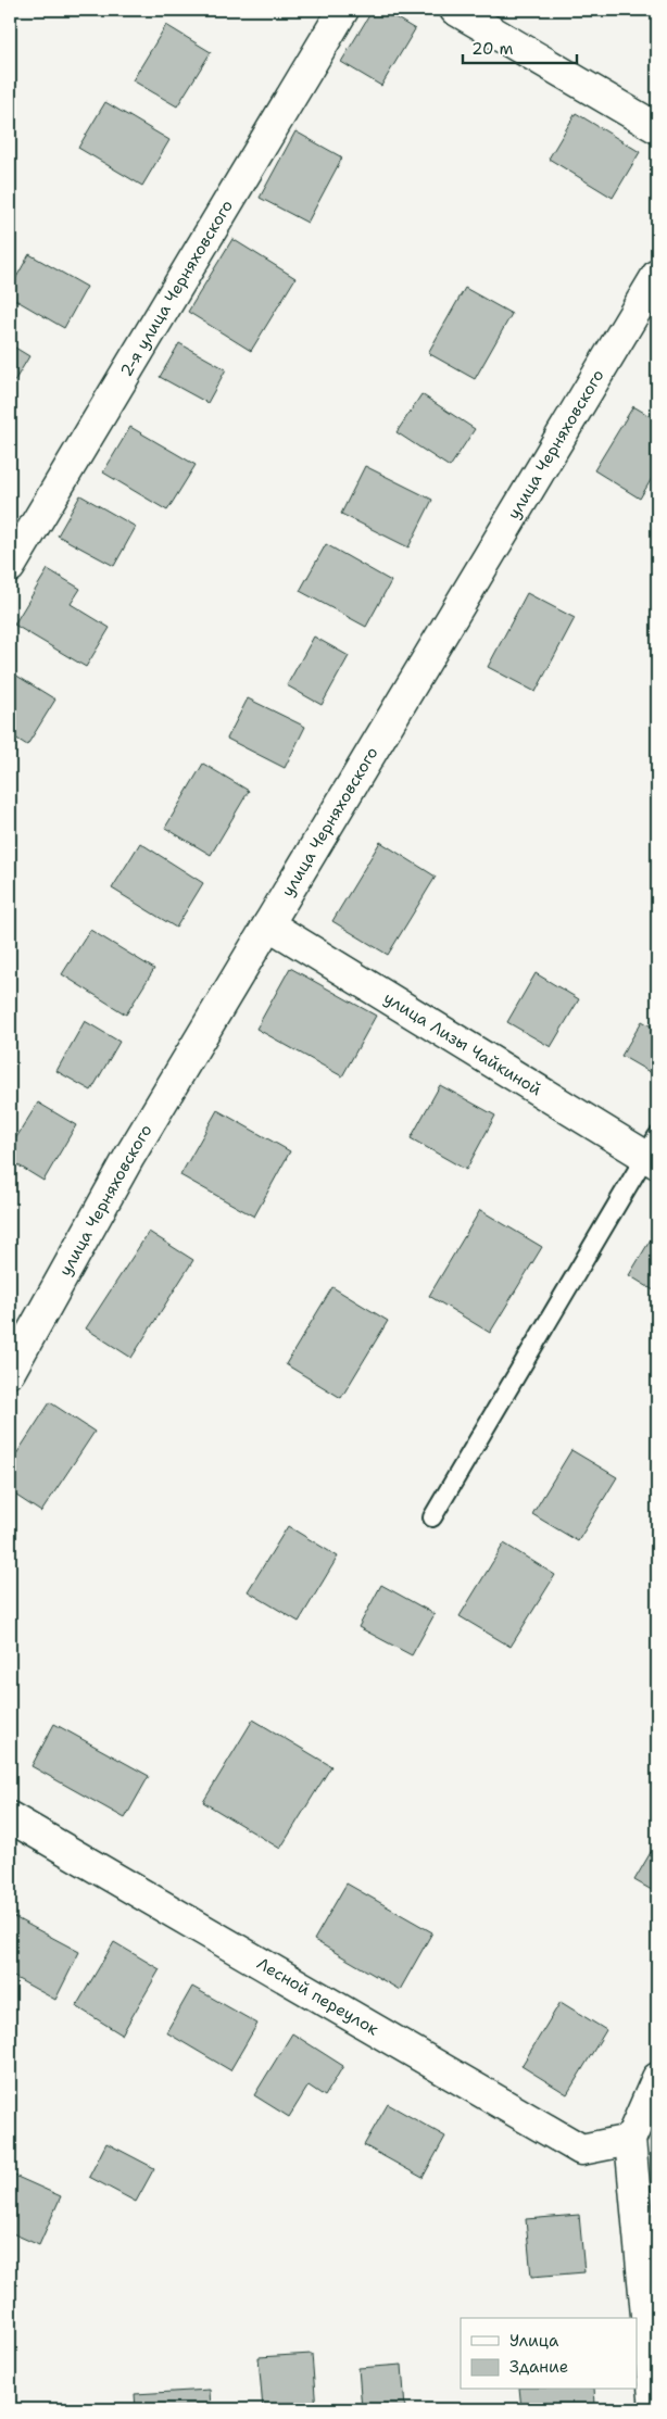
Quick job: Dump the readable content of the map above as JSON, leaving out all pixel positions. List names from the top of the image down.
{
  "streets": {
    "street": [
      "2-я улица Черняховского",
      "улица Черняховского",
      "улица Лизы Чайкиной",
      "Лесной переулок"
    ]
  },
  "crossings": [
    ["улица Черняховского", "улица Лизы Чайкиной"]
  ],
  "legend": ["Улица", "Здание"],
  "scale_bar": "20 m"
}
